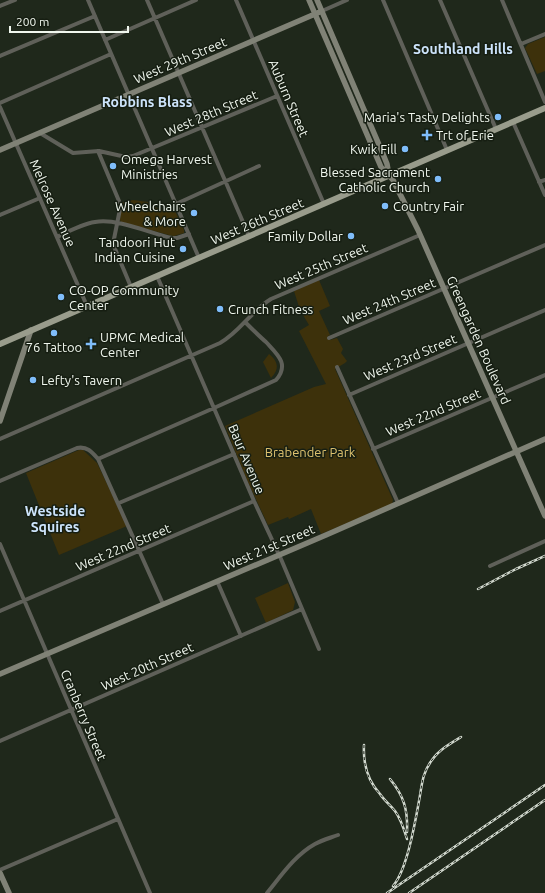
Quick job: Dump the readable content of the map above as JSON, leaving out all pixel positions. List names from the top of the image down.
{
  "streets": {
    "main road": ["West 26th Street"],
    "street": [
      "West 29th Street",
      "Auburn Street",
      "West 28th Street",
      "Melrose Avenue",
      "West 25th Street",
      "West 24th Street",
      "Greengarden Boulevard",
      "West 23rd Street",
      "West 22nd Street",
      "Baur Avenue",
      "West 21st Street",
      "West 20th Street",
      "Cranberry Street"
    ]
  },
  "crossings": [
    ["West 29th Street", "Auburn Street"],
    ["West 29th Street", "West 28th Street"],
    ["West 29th Street", "Melrose Avenue"],
    ["West 29th Street", "Greengarden Boulevard"],
    ["Auburn Street", "West 28th Street"],
    ["Auburn Street", "West 26th Street"],
    ["Melrose Avenue", "West 26th Street"],
    ["West 26th Street", "Greengarden Boulevard"],
    ["West 26th Street", "Baur Avenue"],
    ["West 25th Street", "Greengarden Boulevard"],
    ["West 25th Street", "Baur Avenue"],
    ["West 24th Street", "Greengarden Boulevard"],
    ["Greengarden Boulevard", "West 23rd Street"],
    ["Greengarden Boulevard", "West 22nd Street"],
    ["Greengarden Boulevard", "West 21st Street"],
    ["West 22nd Street", "Baur Avenue"],
    ["West 22nd Street", "Cranberry Street"],
    ["Baur Avenue", "West 21st Street"],
    ["Baur Avenue", "West 20th Street"],
    ["West 21st Street", "Cranberry Street"],
    ["West 20th Street", "Cranberry Street"]
  ],
  "districts": ["Southland Hills", "Robbins Blass", "Westside Squires"],
  "parks": ["Brabender Park"],
  "places": {
    "other": [
      "Maria's Tasty Delights",
      "Kwik Fill",
      "Omega Harvest Ministries",
      "Blessed Sacrament Catholic Church",
      "Country Fair",
      "Wheelchairs & More",
      "Family Dollar",
      "Tandoori Hut Indian Cuisine",
      "CO-OP Community Center",
      "Crunch Fitness",
      "76 Tattoo",
      "Lefty's Tavern"
    ],
    "health": ["Trt of Erie", "UPMC Medical Center"]
  },
  "scale_bar": "200 m"
}
